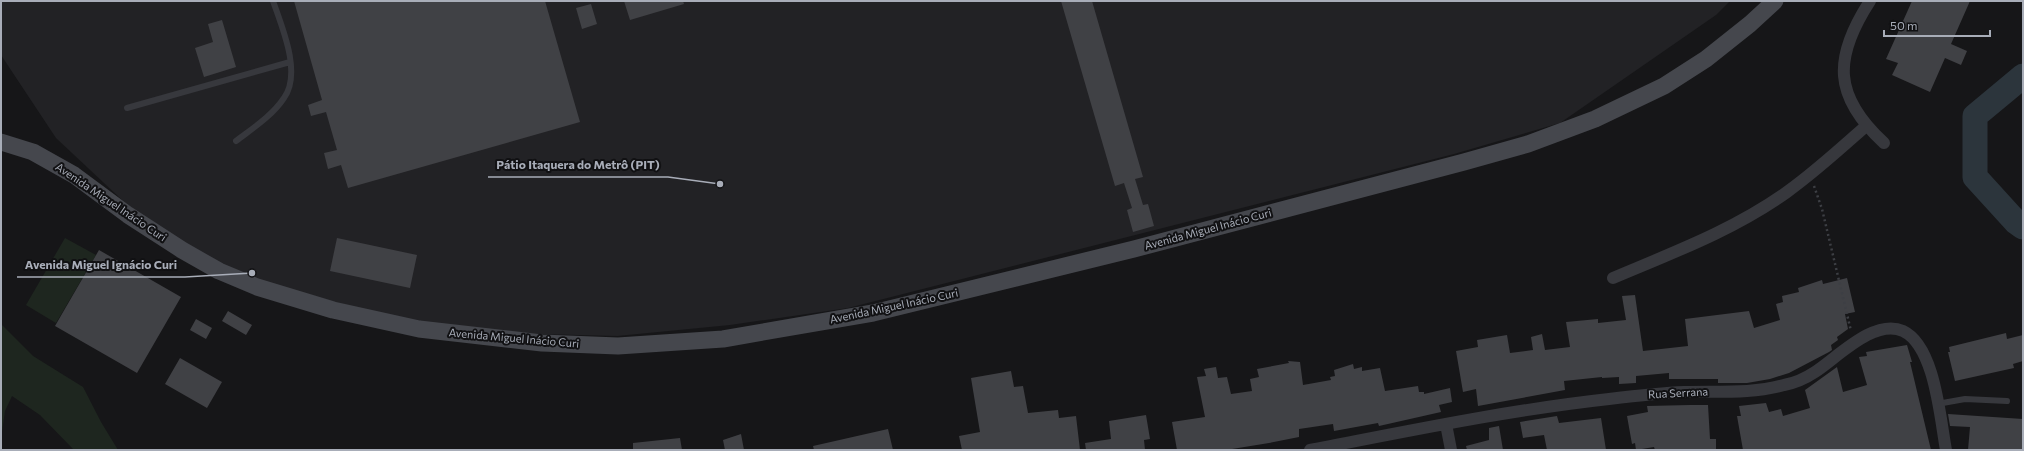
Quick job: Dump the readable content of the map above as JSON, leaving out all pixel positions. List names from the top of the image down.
{
  "streets": {
    "street": ["Avenida Miguel Inácio Curi", "Rua Serrana"]
  },
  "places": ["Pátio Itaquera do Metrô (PIT)", "Avenida Miguel Ignácio Curi"],
  "scale_bar": "50 m"
}
